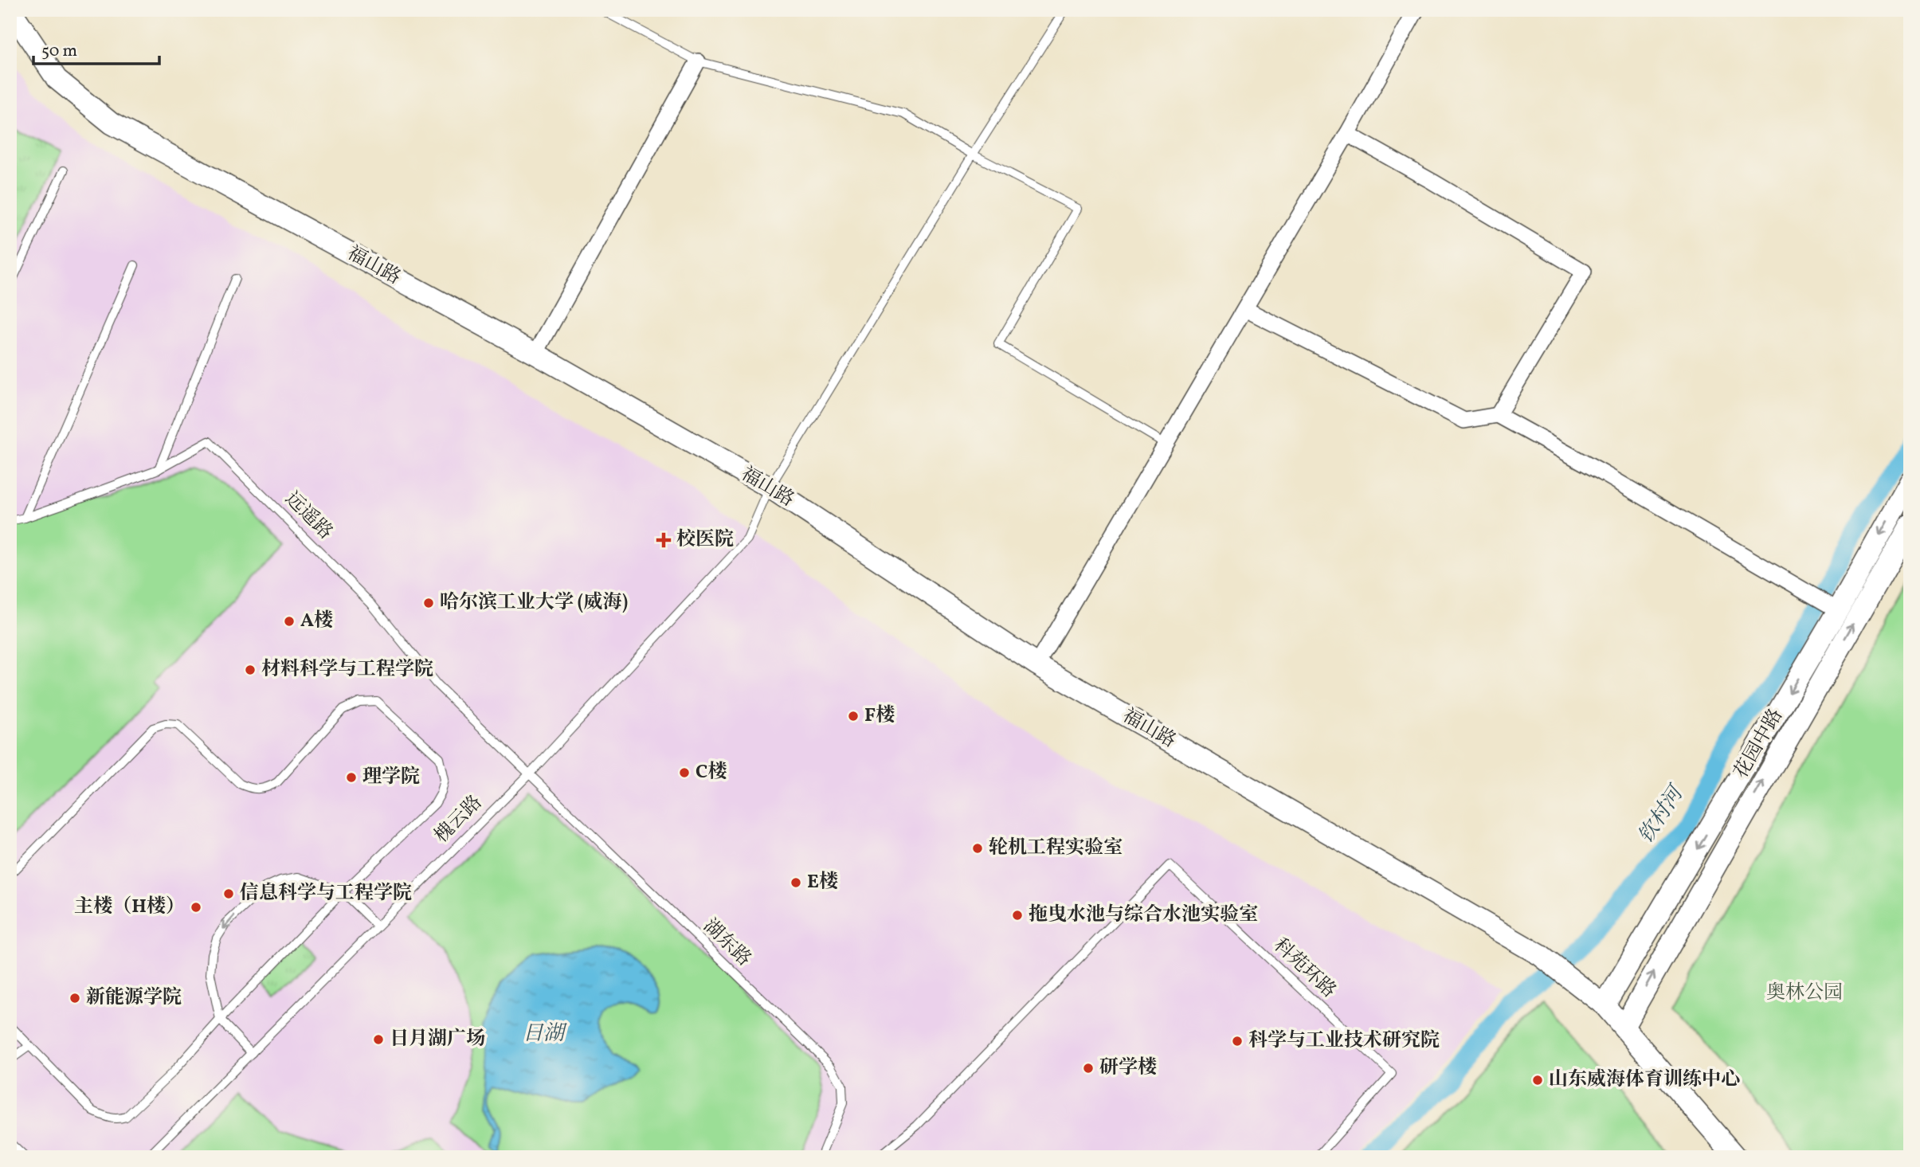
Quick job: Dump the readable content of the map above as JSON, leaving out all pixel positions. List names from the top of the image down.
{
  "streets": {
    "main road": ["福山路", "花园中路"],
    "lane": [
      "远遥路",
      "槐云路",
      "湖东路",
      "科苑环路"
    ]
  },
  "crossings": [
    ["福山路", "花园中路"],
    ["福山路", "槐云路"],
    ["远遥路", "槐云路"],
    ["远遥路", "湖东路"],
    ["槐云路", "湖东路"]
  ],
  "water": ["钦村河", "日湖"],
  "parks": ["奥林公园"],
  "places": {
    "health": ["校医院"],
    "other": [
      "哈尔滨工业大学 (威海)",
      "A楼",
      "材料科学与工程学院",
      "F楼",
      "C楼",
      "理学院",
      "轮机工程实验室",
      "E楼",
      "信息科学与工程学院",
      "主楼（H楼）",
      "拖曳水池与综合水池实验室",
      "新能源学院",
      "日月湖广场",
      "科学与工业技术研究院",
      "研学楼",
      "山东威海体育训练中心"
    ]
  },
  "scale_bar": "50 m"
}
